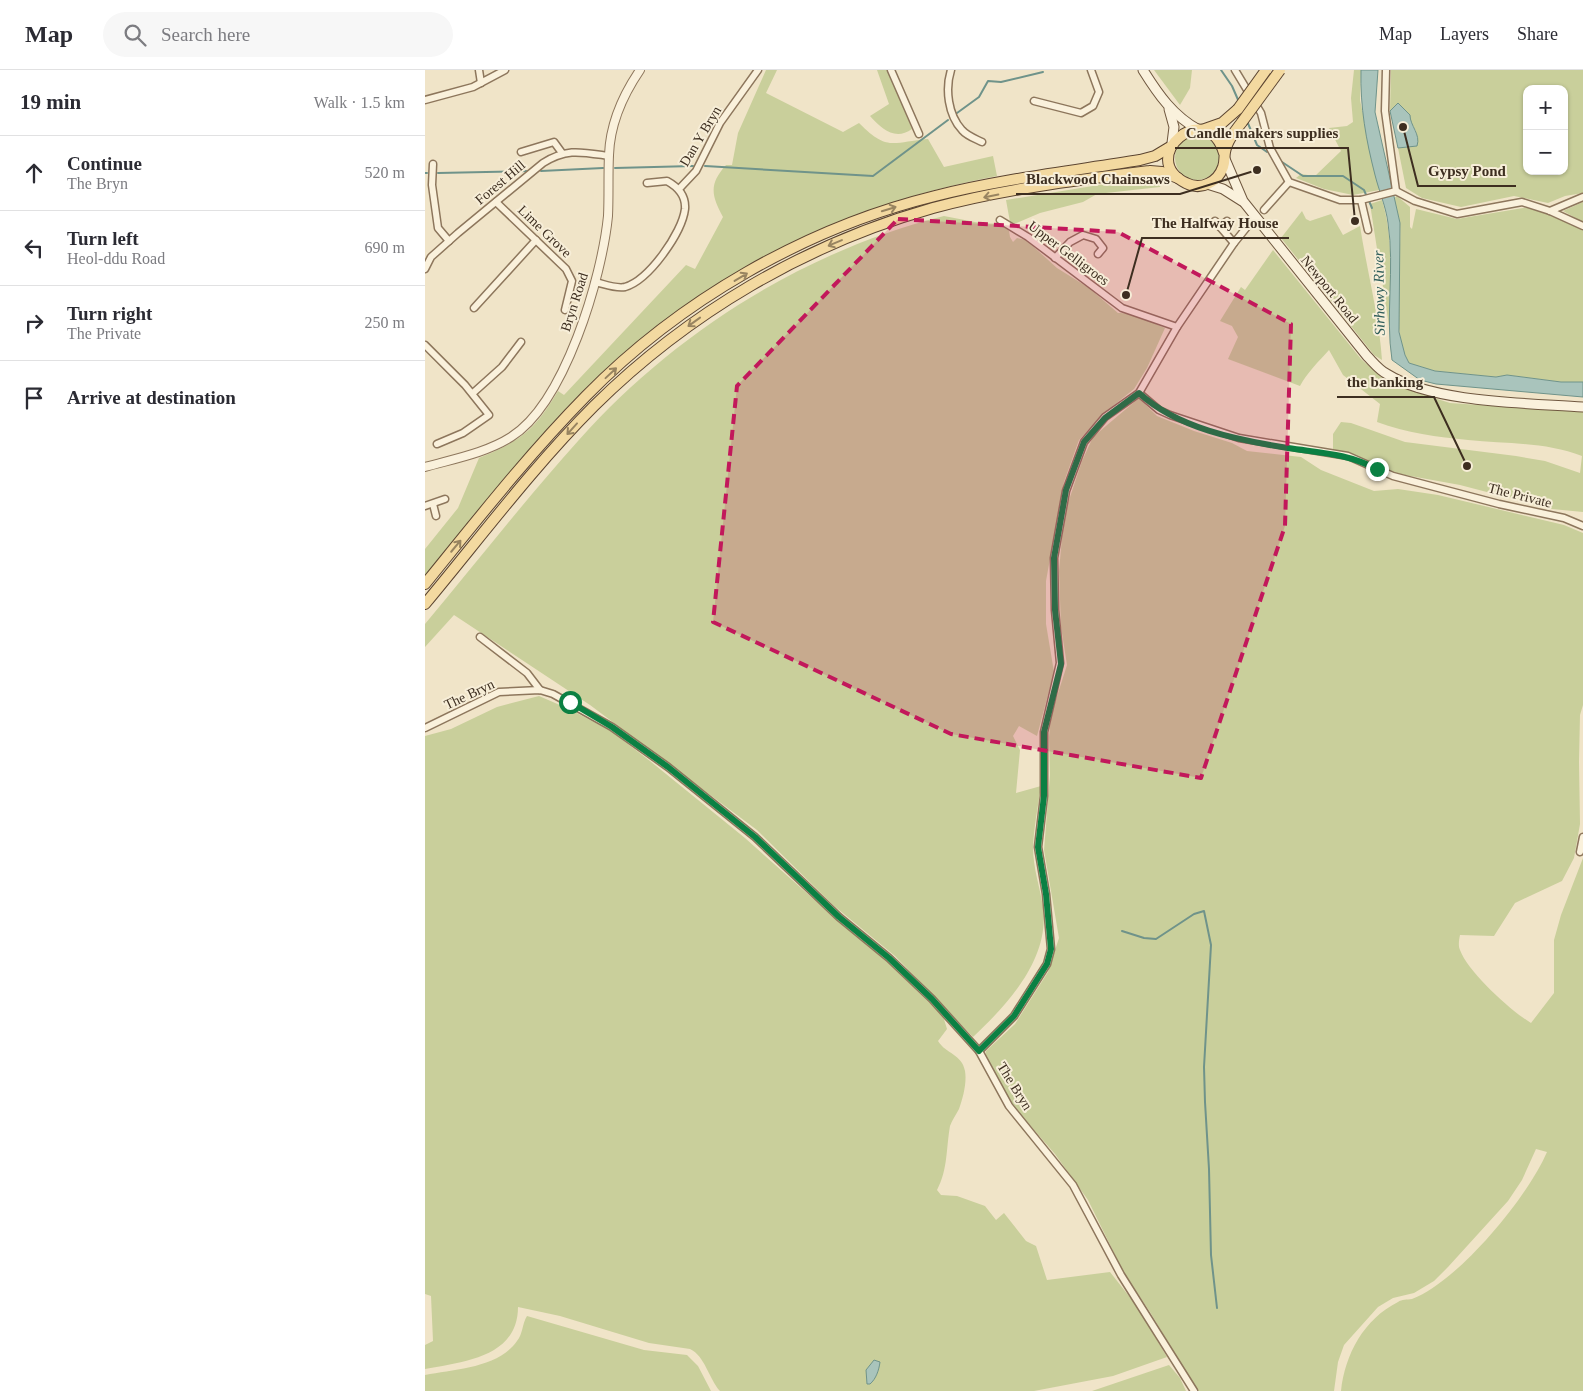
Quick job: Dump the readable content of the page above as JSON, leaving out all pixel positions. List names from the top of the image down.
{
  "streets": {
    "main road": ["Newport Road"],
    "street": [
      "Dan Y Bryn",
      "Forest Hill",
      "Lime Grove",
      "Upper Gelligroes",
      "Bryn Road",
      "The Private",
      "The Bryn"
    ]
  },
  "crossings": [
    ["Forest Hill", "Lime Grove"],
    ["Forest Hill", "Bryn Road"]
  ],
  "water": ["Sirhowy River"],
  "places": [
    "Gypsy Pond",
    "Blackwood Chainsaws",
    "Candle makers supplies",
    "The Halfway House",
    "the banking"
  ],
  "page": {
    "header": "Map",
    "search": "Search here",
    "nav": ["Map", "Layers", "Share"],
    "heading": ["19 min", "Walk · 1.5 km"],
    "map_buttons": ["+", "−"],
    "list": [
      ["Continue", "The Bryn", "520 m"],
      ["Turn left", "Heol-ddu Road", "690 m"],
      ["Turn right", "The Private", "250 m"],
      "Arrive at destination"
    ]
  }
}
